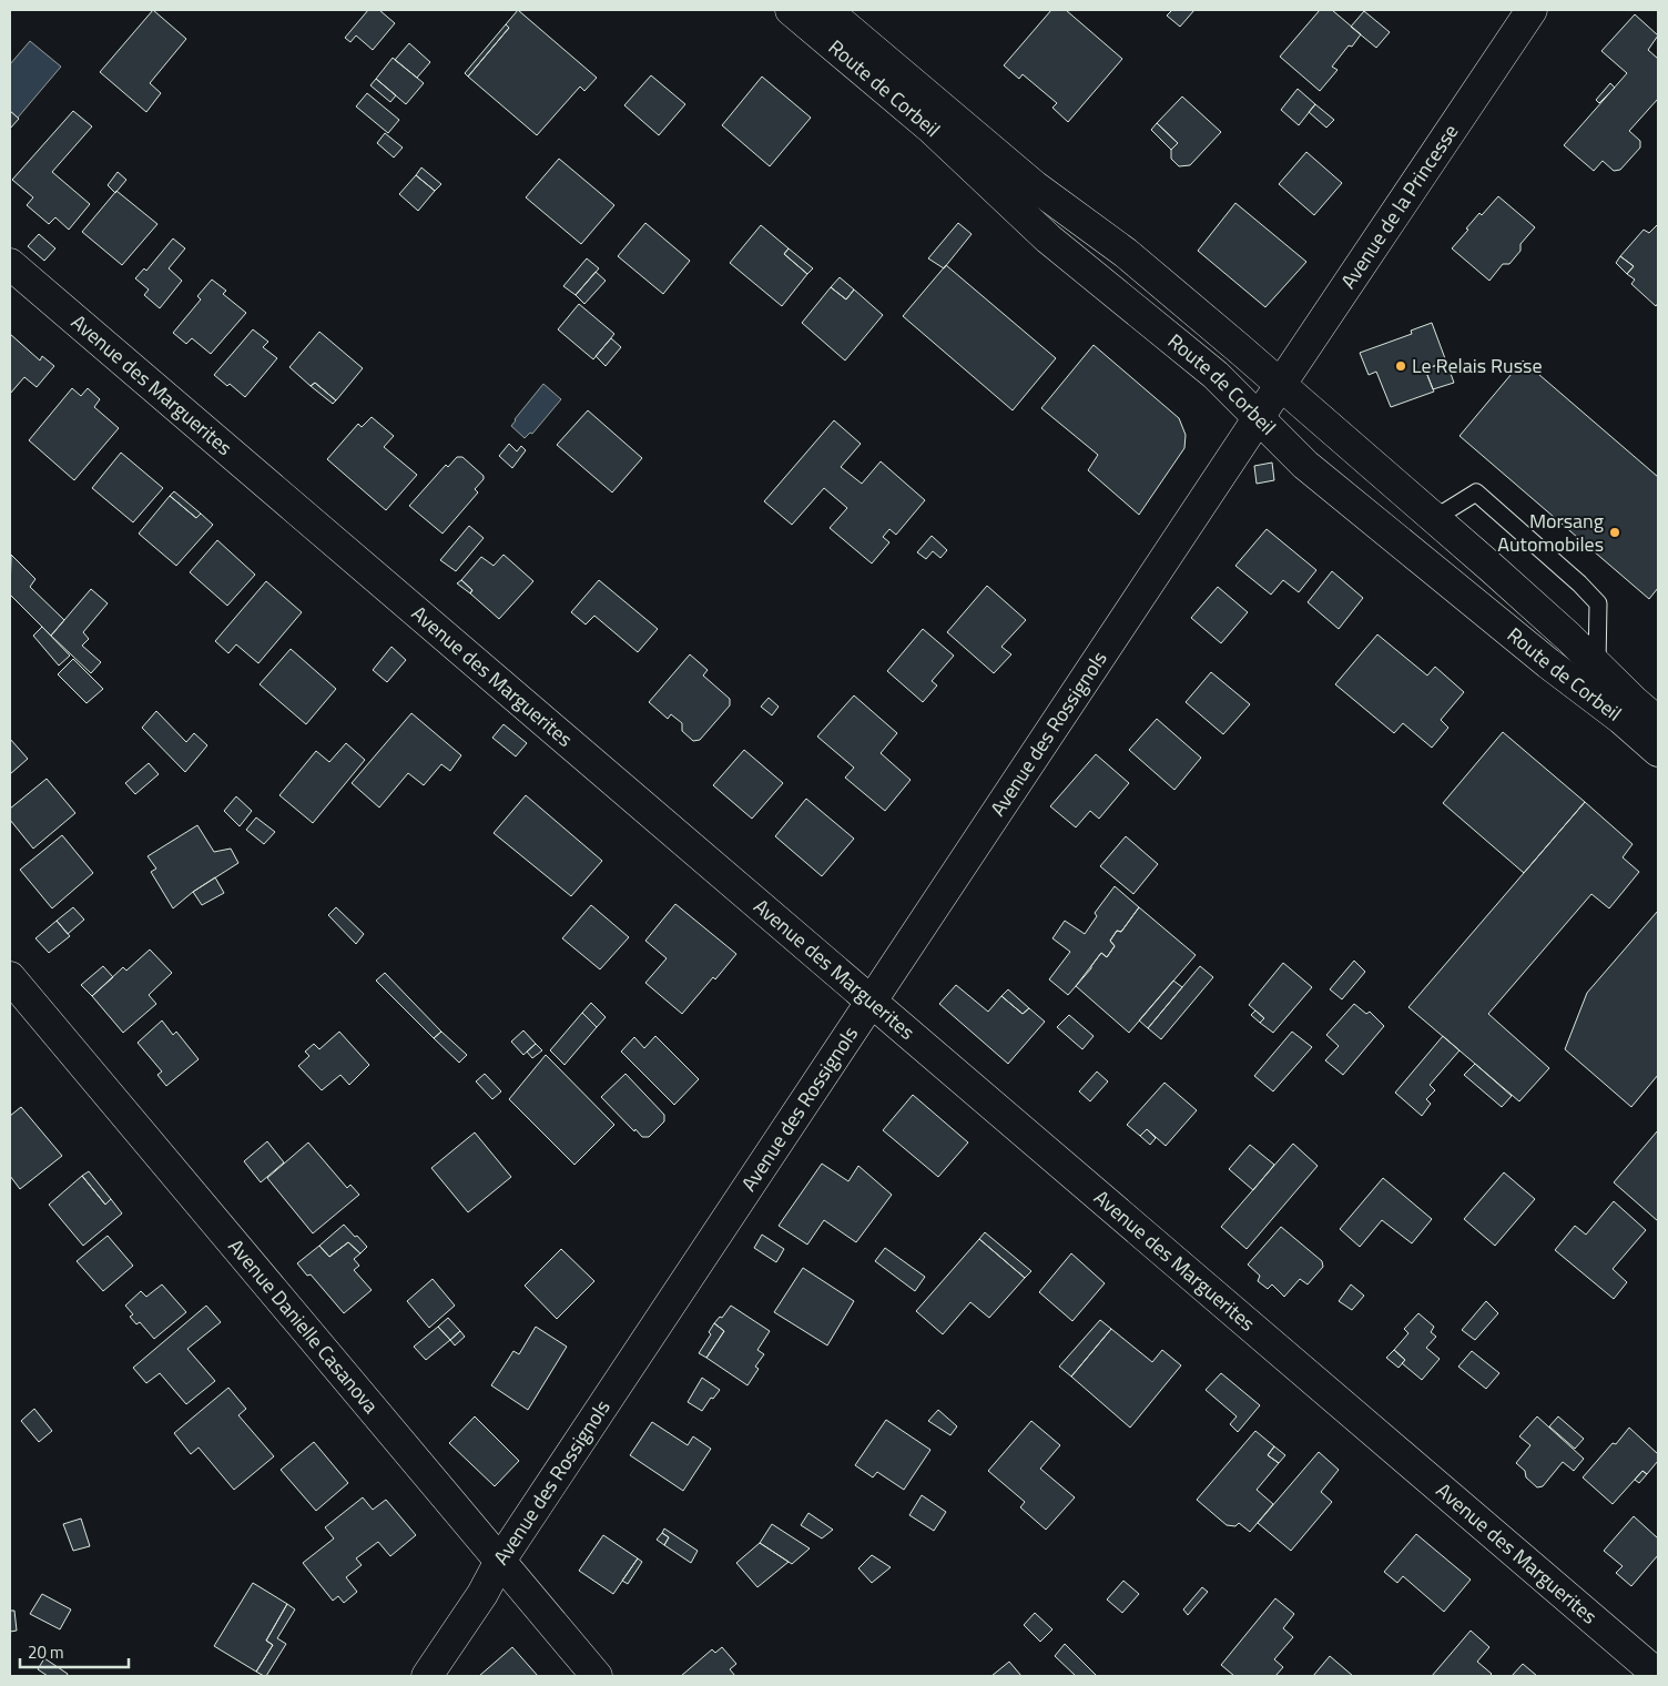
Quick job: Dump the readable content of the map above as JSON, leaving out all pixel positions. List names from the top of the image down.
{
  "streets": {
    "street": [
      "Route de Corbeil",
      "Avenue de la Princesse",
      "Avenue des Marguerites",
      "Avenue des Rossignols",
      "Avenue Danielle Casanova"
    ]
  },
  "crossings": [
    ["Route de Corbeil", "Avenue de la Princesse"],
    ["Route de Corbeil", "Avenue des Rossignols"],
    ["Avenue de la Princesse", "Avenue des Rossignols"],
    ["Avenue des Marguerites", "Avenue des Rossignols"],
    ["Avenue des Rossignols", "Avenue Danielle Casanova"]
  ],
  "places": ["Le Relais Russe", "Morsang Automobiles"],
  "scale_bar": "20 m"
}
